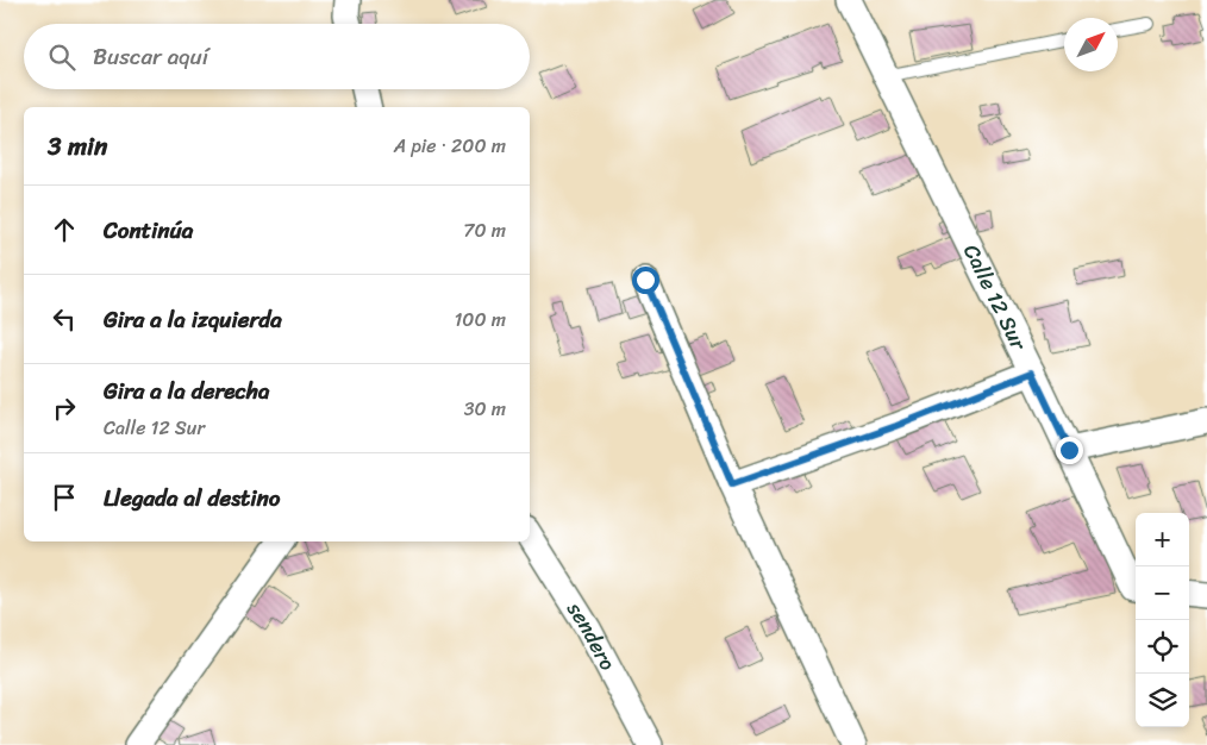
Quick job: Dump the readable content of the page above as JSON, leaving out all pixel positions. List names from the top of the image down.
{
  "streets": {
    "street": ["Calle 12 Sur", "sendero"]
  },
  "north": "top right",
  "page": {
    "search": "Buscar aquí",
    "heading": ["3 min", "A pie · 200 m"],
    "list": [
      ["Continúa", "70 m"],
      ["Gira a la izquierda", "100 m"],
      ["Gira a la derecha", "Calle 12 Sur", "30 m"],
      "Llegada al destino"
    ],
    "map_buttons": ["+", "−"]
  }
}
